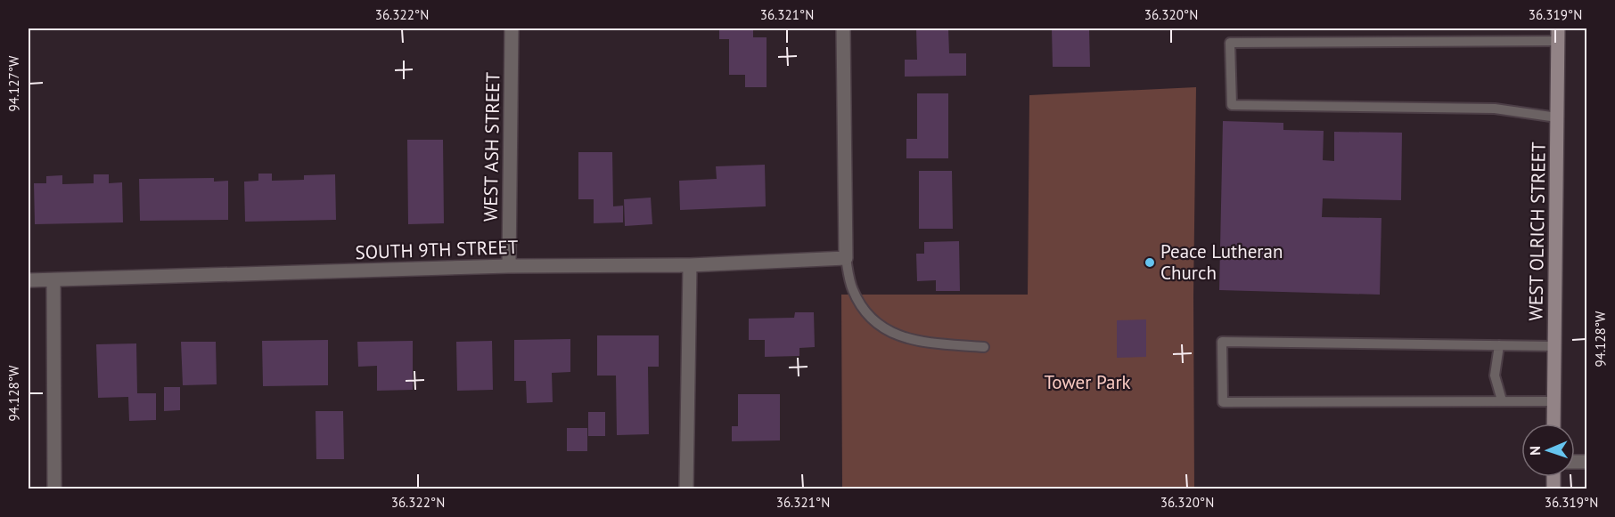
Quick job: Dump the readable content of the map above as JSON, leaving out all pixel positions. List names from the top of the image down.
{
  "streets": {
    "street": ["WEST ASH STREET", "WEST OLRICH STREET", "SOUTH 9TH STREET"]
  },
  "crossings": [
    ["WEST ASH STREET", "SOUTH 9TH STREET"]
  ],
  "parks": ["Tower Park"],
  "places": ["Peace Lutheran Church"],
  "north": "left",
  "coordinates": [
    "36.322°N",
    "36.321°N",
    "36.320°N",
    "36.319°N",
    "94.127°W",
    "94.128°W"
  ]
}
